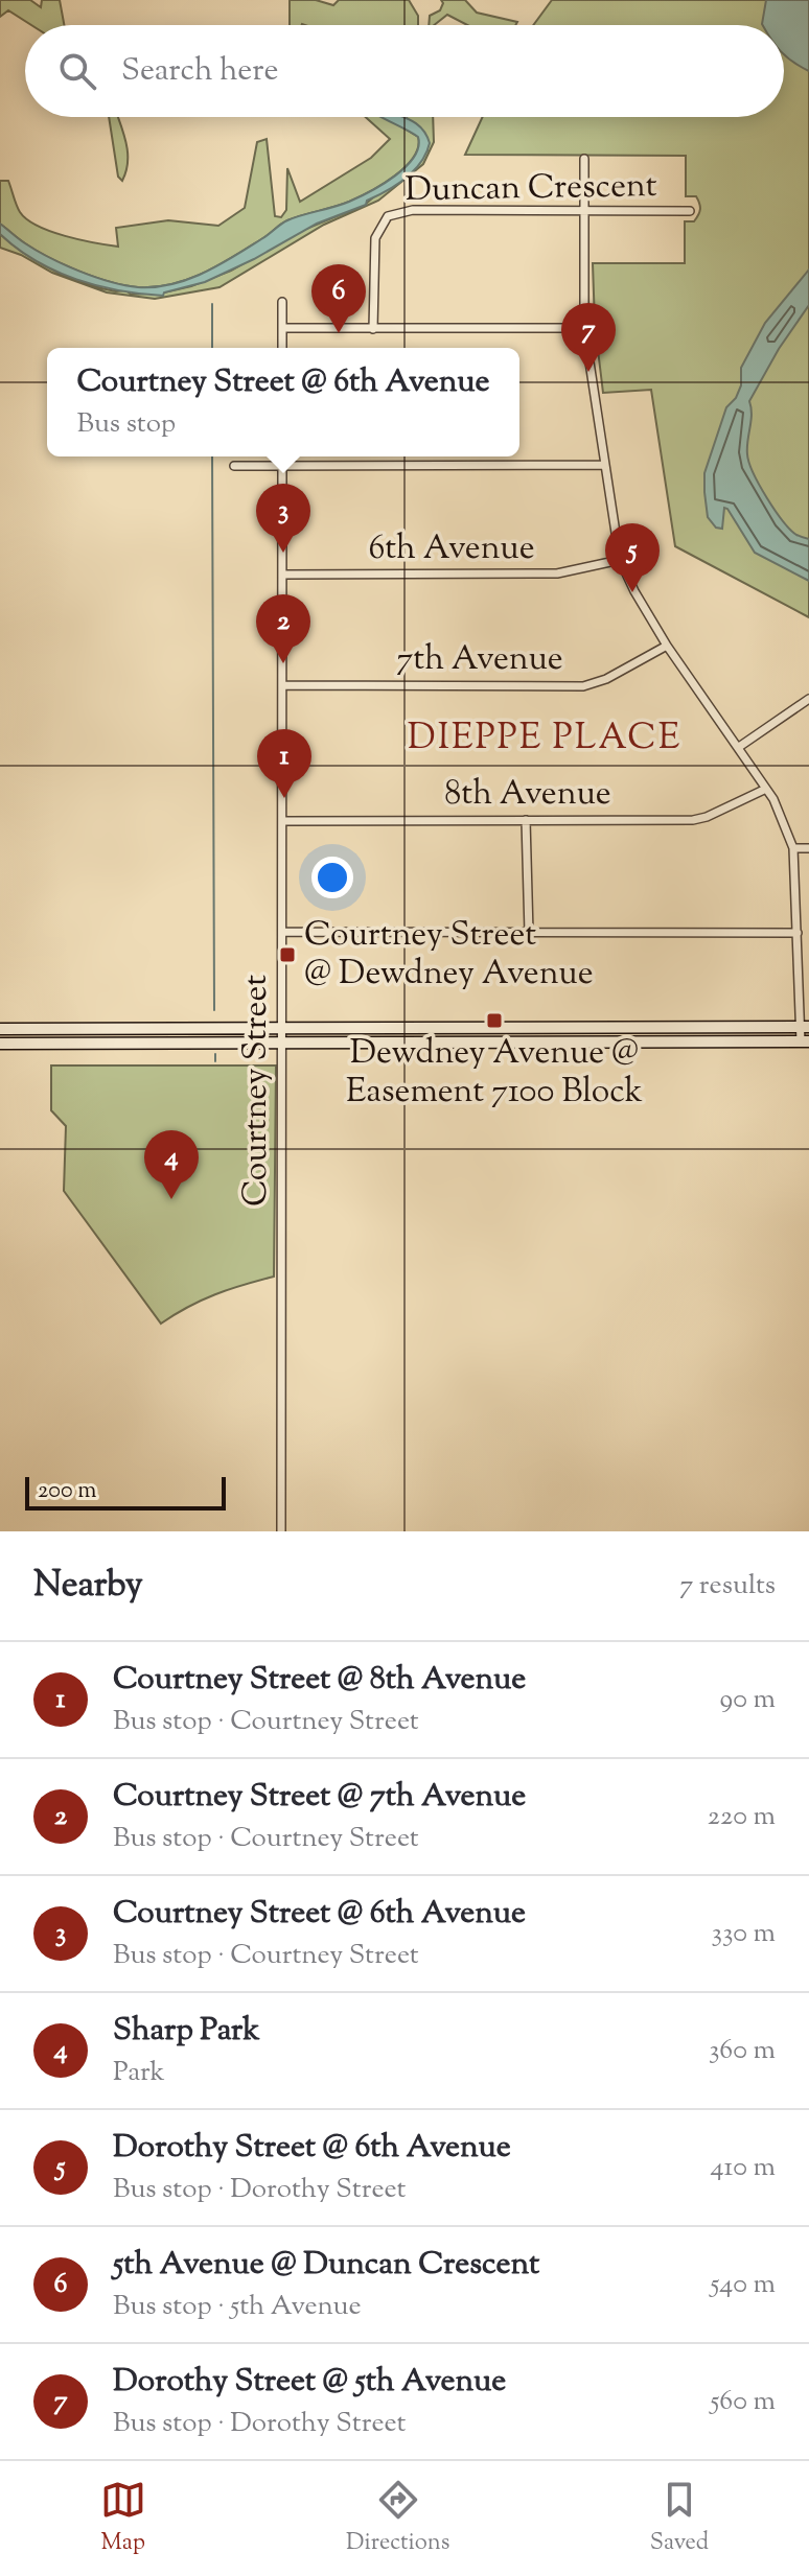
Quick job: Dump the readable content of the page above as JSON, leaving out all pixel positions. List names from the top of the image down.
{
  "streets": {
    "street": [
      "Duncan Crescent",
      "6th Avenue",
      "7th Avenue",
      "8th Avenue",
      "Courtney Street"
    ]
  },
  "crossings": [
    ["6th Avenue", "Courtney Street"],
    ["7th Avenue", "Courtney Street"],
    ["8th Avenue", "Courtney Street"]
  ],
  "districts": ["DIEPPE PLACE"],
  "places": {
    "transit": ["Courtney Street @ Dewdney Avenue", "Dewdney Avenue @ Easement 7100 Block"]
  },
  "scale_bar": "200 m",
  "page": {
    "search": "Search here",
    "pins": [
      "6",
      "7",
      "3",
      "5",
      "2",
      "1",
      "4"
    ],
    "popup": ["Courtney Street @ 6th Avenue", "Bus stop"],
    "scale": "200 m",
    "heading": ["Nearby", "7 results"],
    "list": [
      {
        "mark": "1",
        "name": "Courtney Street @ 8th Avenue",
        "note": "Bus stop · Courtney Street",
        "value": "90 m"
      },
      {
        "mark": "2",
        "name": "Courtney Street @ 7th Avenue",
        "note": "Bus stop · Courtney Street",
        "value": "220 m"
      },
      {
        "mark": "3",
        "name": "Courtney Street @ 6th Avenue",
        "note": "Bus stop · Courtney Street",
        "value": "330 m"
      },
      {
        "mark": "4",
        "name": "Sharp Park",
        "note": "Park",
        "value": "360 m"
      },
      {
        "mark": "5",
        "name": "Dorothy Street @ 6th Avenue",
        "note": "Bus stop · Dorothy Street",
        "value": "410 m"
      },
      {
        "mark": "6",
        "name": "5th Avenue @ Duncan Crescent",
        "note": "Bus stop · 5th Avenue",
        "value": "540 m"
      },
      {
        "mark": "7",
        "name": "Dorothy Street @ 5th Avenue",
        "note": "Bus stop · Dorothy Street",
        "value": "560 m"
      }
    ],
    "nav": ["Map", "Directions", "Saved"]
  }
}
